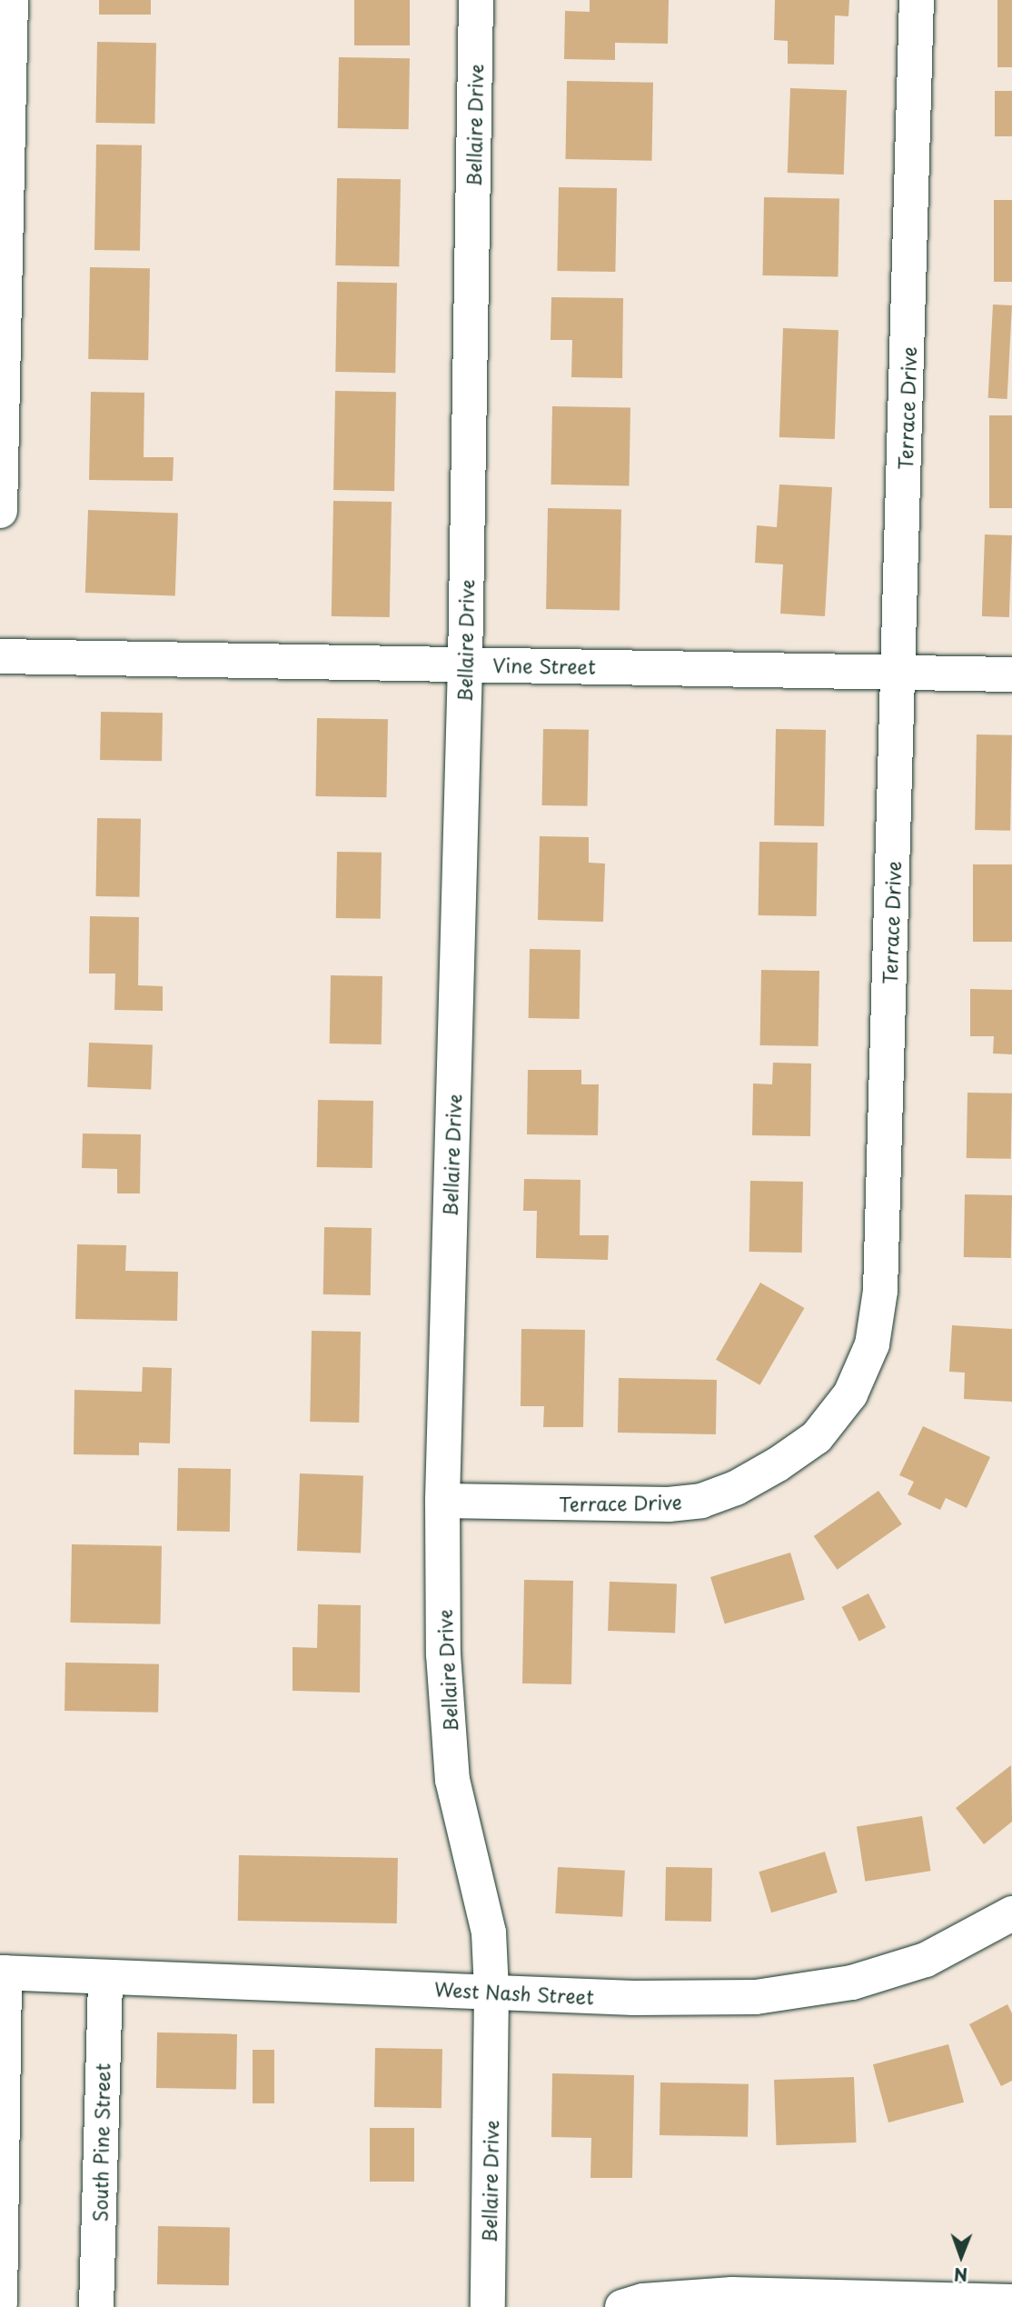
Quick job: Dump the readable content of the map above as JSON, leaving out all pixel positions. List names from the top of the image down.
{
  "streets": {
    "street": [
      "Bellaire Drive",
      "Terrace Drive",
      "Vine Street",
      "West Nash Street",
      "South Pine Street"
    ]
  },
  "crossings": [
    ["Bellaire Drive", "Terrace Drive"],
    ["Bellaire Drive", "Vine Street"],
    ["Bellaire Drive", "West Nash Street"],
    ["Terrace Drive", "Vine Street"],
    ["West Nash Street", "South Pine Street"]
  ],
  "north": "bottom"
}
